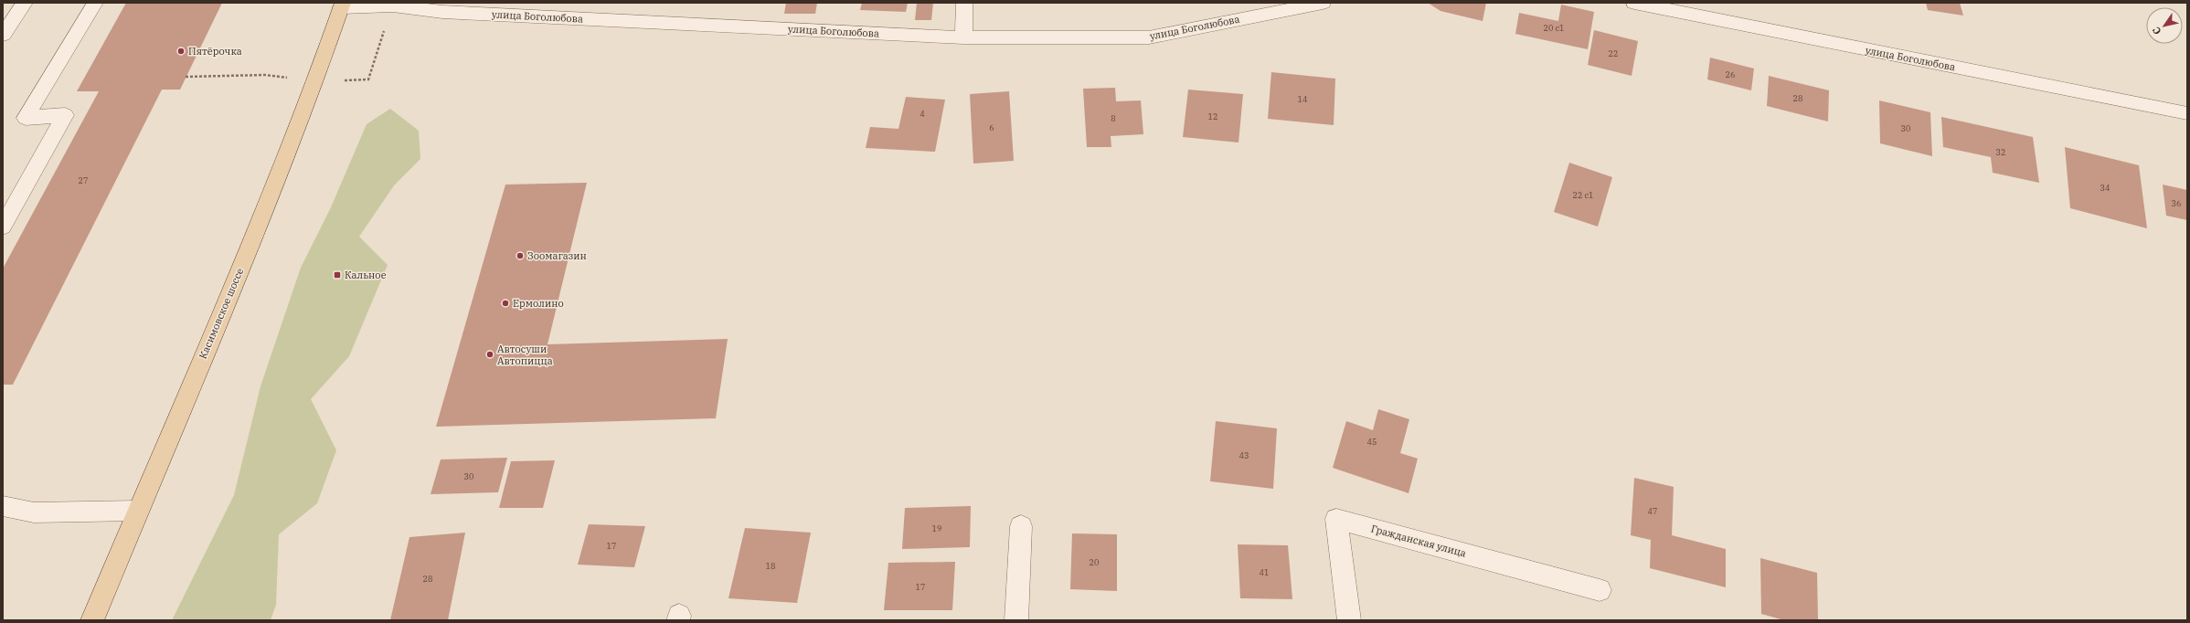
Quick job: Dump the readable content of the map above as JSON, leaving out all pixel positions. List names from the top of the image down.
{
  "streets": {
    "main road": ["Касимовское шоссе"],
    "street": ["улица Боголюбова", "Гражданская улица"]
  },
  "crossings": [
    ["улица Боголюбова", "Касимовское шоссе"]
  ],
  "places": {
    "other": [
      "Пятёрочка",
      "Зоомагазин",
      "Ермолино",
      "Автосуши Автопицца"
    ],
    "transit": ["Кальное"]
  },
  "house_numbers": [
    "20 с1",
    "22",
    "26",
    "28",
    "14",
    "4",
    "12",
    "8",
    "6",
    "30",
    "32",
    "27",
    "34",
    "22 с1",
    "36",
    "45",
    "43",
    "30",
    "47",
    "19",
    "17",
    "20",
    "18",
    "41",
    "28",
    "17"
  ],
  "north": "bottom left"
}
